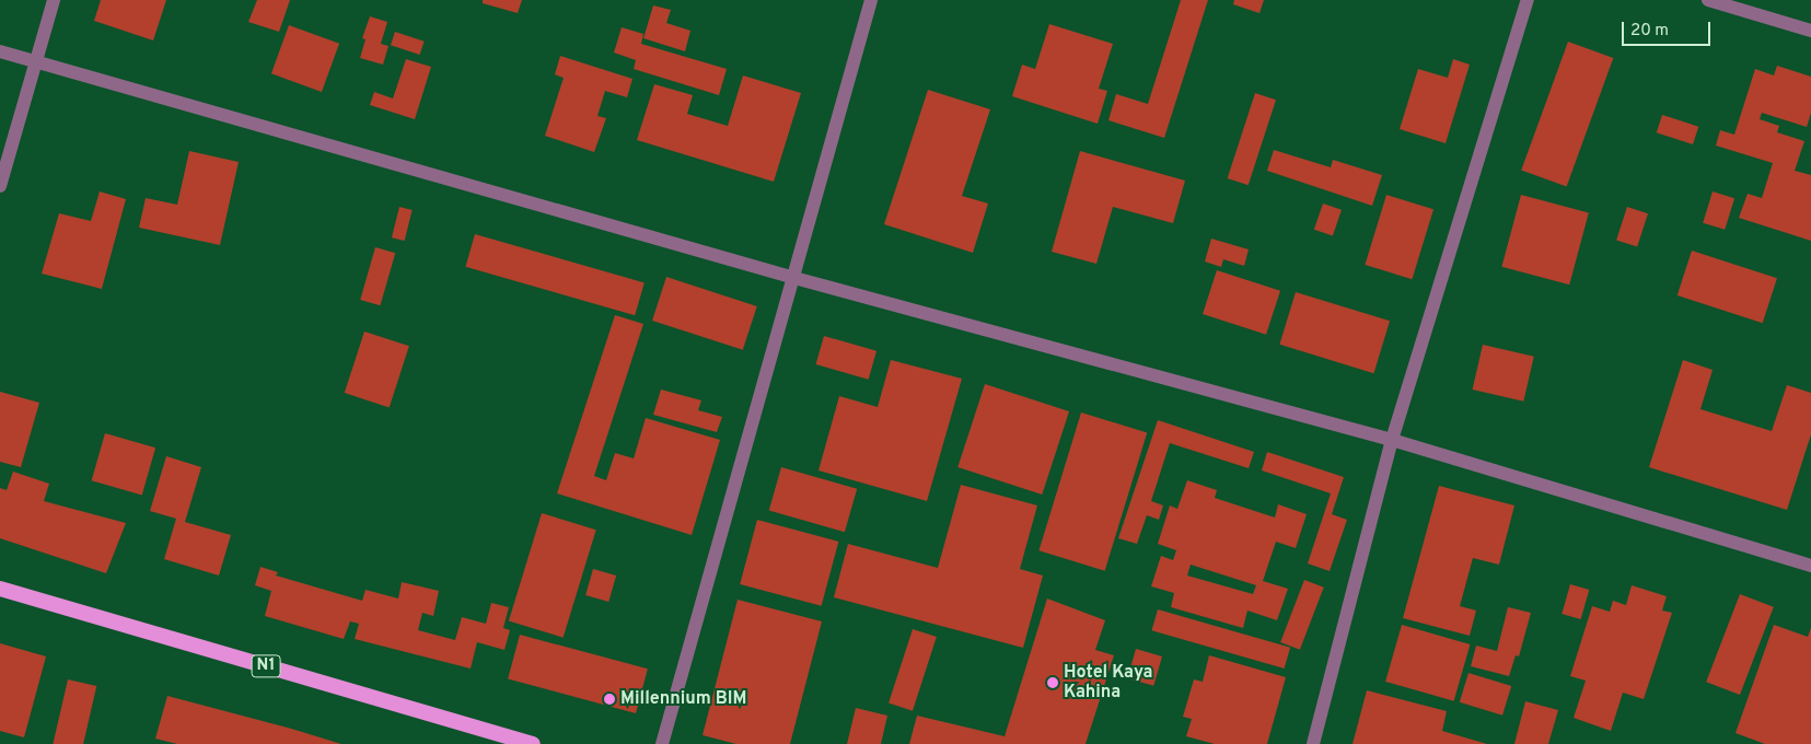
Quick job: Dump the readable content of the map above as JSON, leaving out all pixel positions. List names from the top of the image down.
{
  "streets": {
    "highway": ["N1"]
  },
  "places": ["Hotel Kaya Kahina", "Millennium BIM"],
  "scale_bar": "20 m"
}
